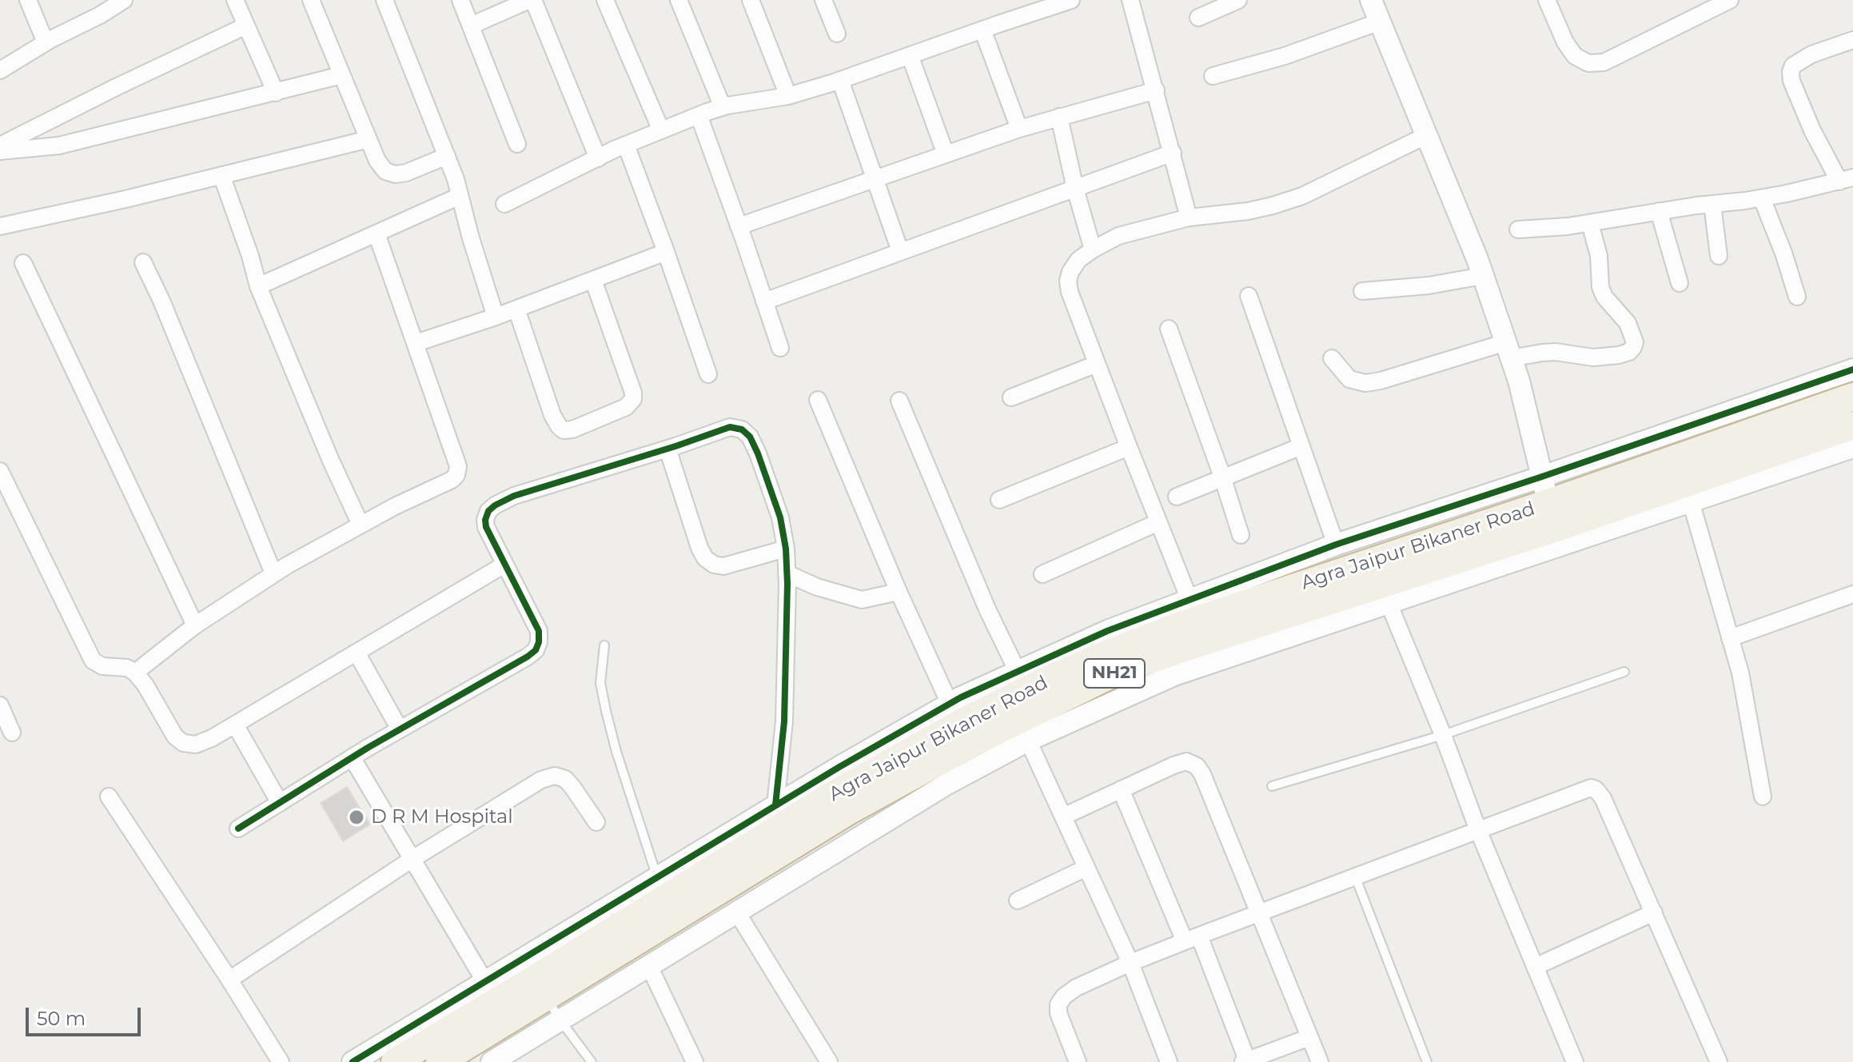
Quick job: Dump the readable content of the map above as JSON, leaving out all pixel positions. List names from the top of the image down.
{
  "streets": {
    "highway": ["Agra Jaipur Bikaner Road", "NH21"]
  },
  "places": ["D R M Hospital"],
  "scale_bar": "50 m"
}
